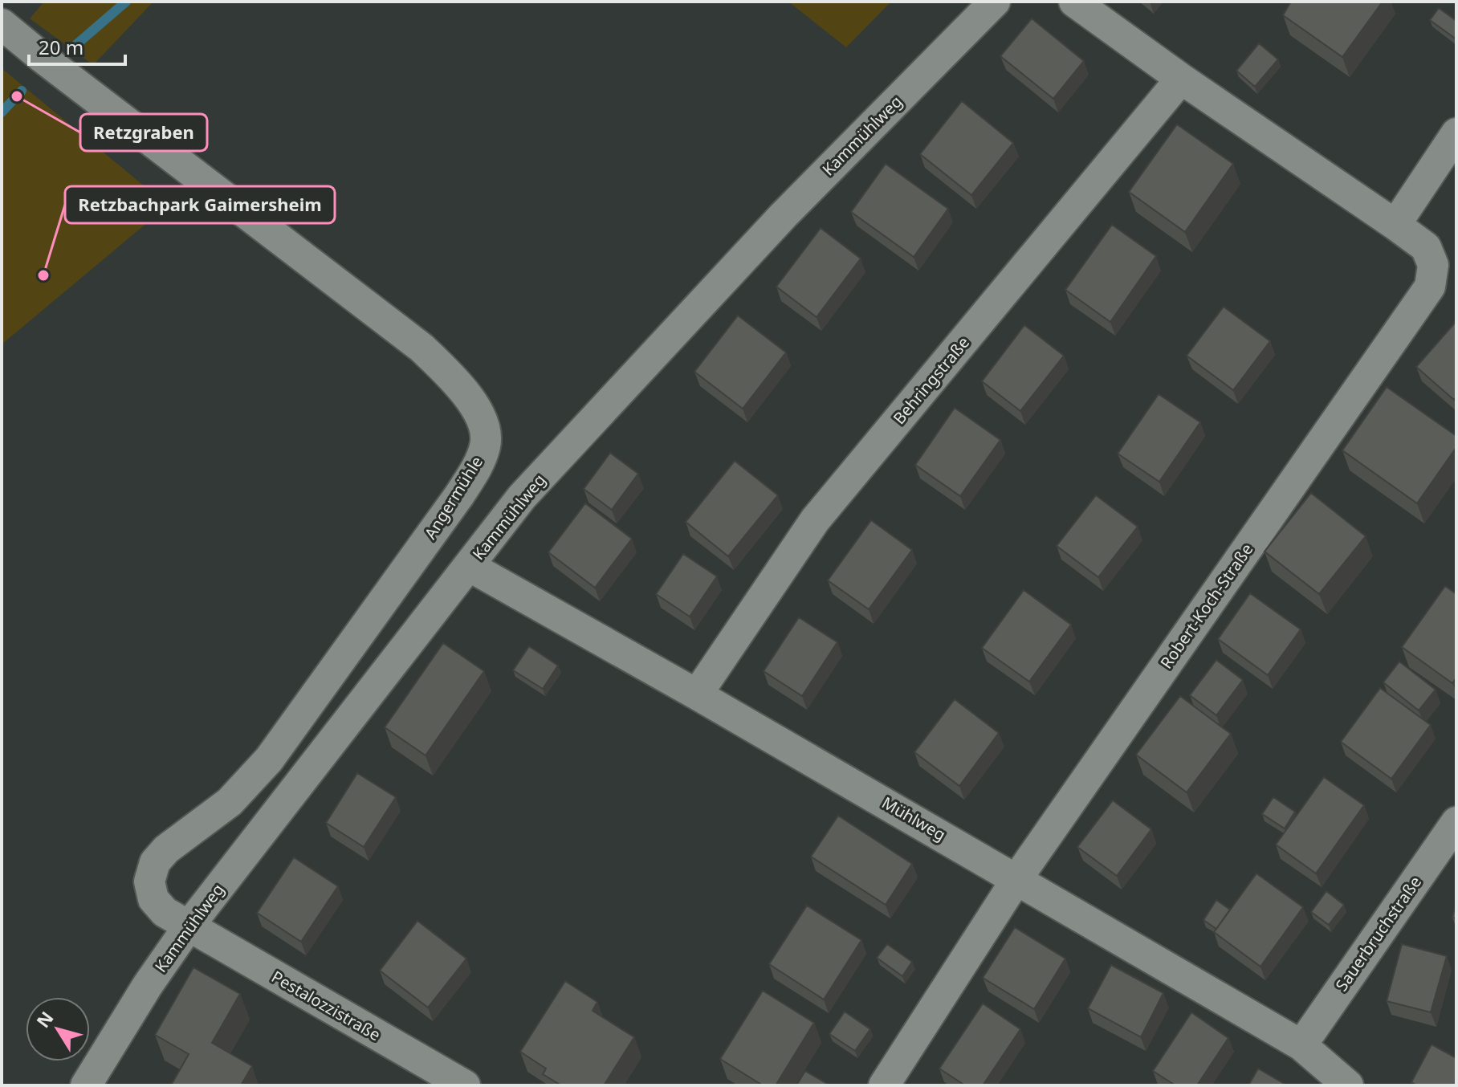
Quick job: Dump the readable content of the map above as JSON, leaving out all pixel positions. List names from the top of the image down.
{
  "streets": {
    "street": [
      "Kammühlweg",
      "Behringstraße",
      "Angermühle",
      "Robert-Koch-Straße",
      "Mühlweg",
      "Sauerbruchstraße",
      "Pestalozzistraße"
    ]
  },
  "crossings": [
    ["Kammühlweg", "Angermühle"],
    ["Kammühlweg", "Mühlweg"],
    ["Kammühlweg", "Pestalozzistraße"],
    ["Behringstraße", "Mühlweg"],
    ["Angermühle", "Pestalozzistraße"],
    ["Robert-Koch-Straße", "Mühlweg"],
    ["Mühlweg", "Sauerbruchstraße"]
  ],
  "places": ["Retzgraben", "Retzbachpark Gaimersheim"],
  "scale_bar": "20 m",
  "north": "top left"
}
